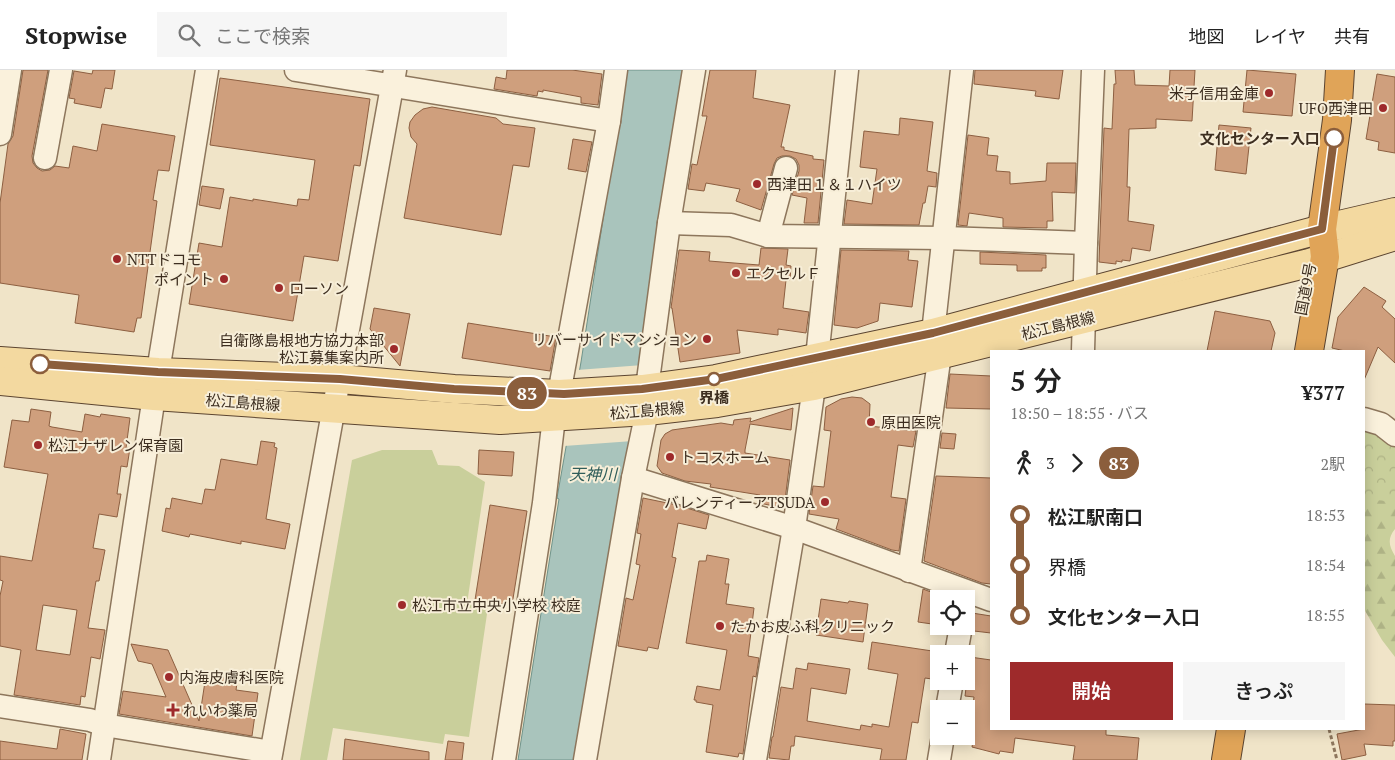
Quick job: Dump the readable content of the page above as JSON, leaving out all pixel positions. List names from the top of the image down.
{
  "streets": {
    "highway": ["国道9号"],
    "main road": ["松江島根線"]
  },
  "crossings": [
    ["国道9号", "松江島根線"]
  ],
  "water": ["天神川"],
  "places": {
    "other": [
      "米子信用金庫",
      "UFO西津田",
      "文化センター入口",
      "西津田１＆１ハイツ",
      "NTTドコモ",
      "エクセルＦ",
      "ポイント",
      "ローソン",
      "リバーサイドマンション",
      "自衛隊島根地方協力本部 松江募集案内所",
      "界橋",
      "原田医院",
      "松江ナザレン保育園",
      "トコスホーム",
      "バレンティーアTSUDA",
      "松江市立中央小学校 校庭",
      "たかお皮ふ科クリニック",
      "内海皮膚科医院"
    ],
    "health": ["れいわ薬局"]
  },
  "lines": ["bus line 83"],
  "page": {
    "header": "Stopwise",
    "search": "ここで検索",
    "nav": ["地図", "レイヤ", "共有"],
    "on_map": "83",
    "heading": ["5 分", "18:50 – 18:55 · バス", "¥377"],
    "legs": ["3", "83", "2駅"],
    "list": [
      {
        "name": "松江駅南口",
        "value": "18:53"
      },
      {
        "name": "界橋",
        "value": "18:54"
      },
      {
        "name": "文化センター入口",
        "value": "18:55"
      }
    ],
    "map_buttons": ["+", "−"],
    "buttons": ["開始", "きっぷ"]
  }
}
